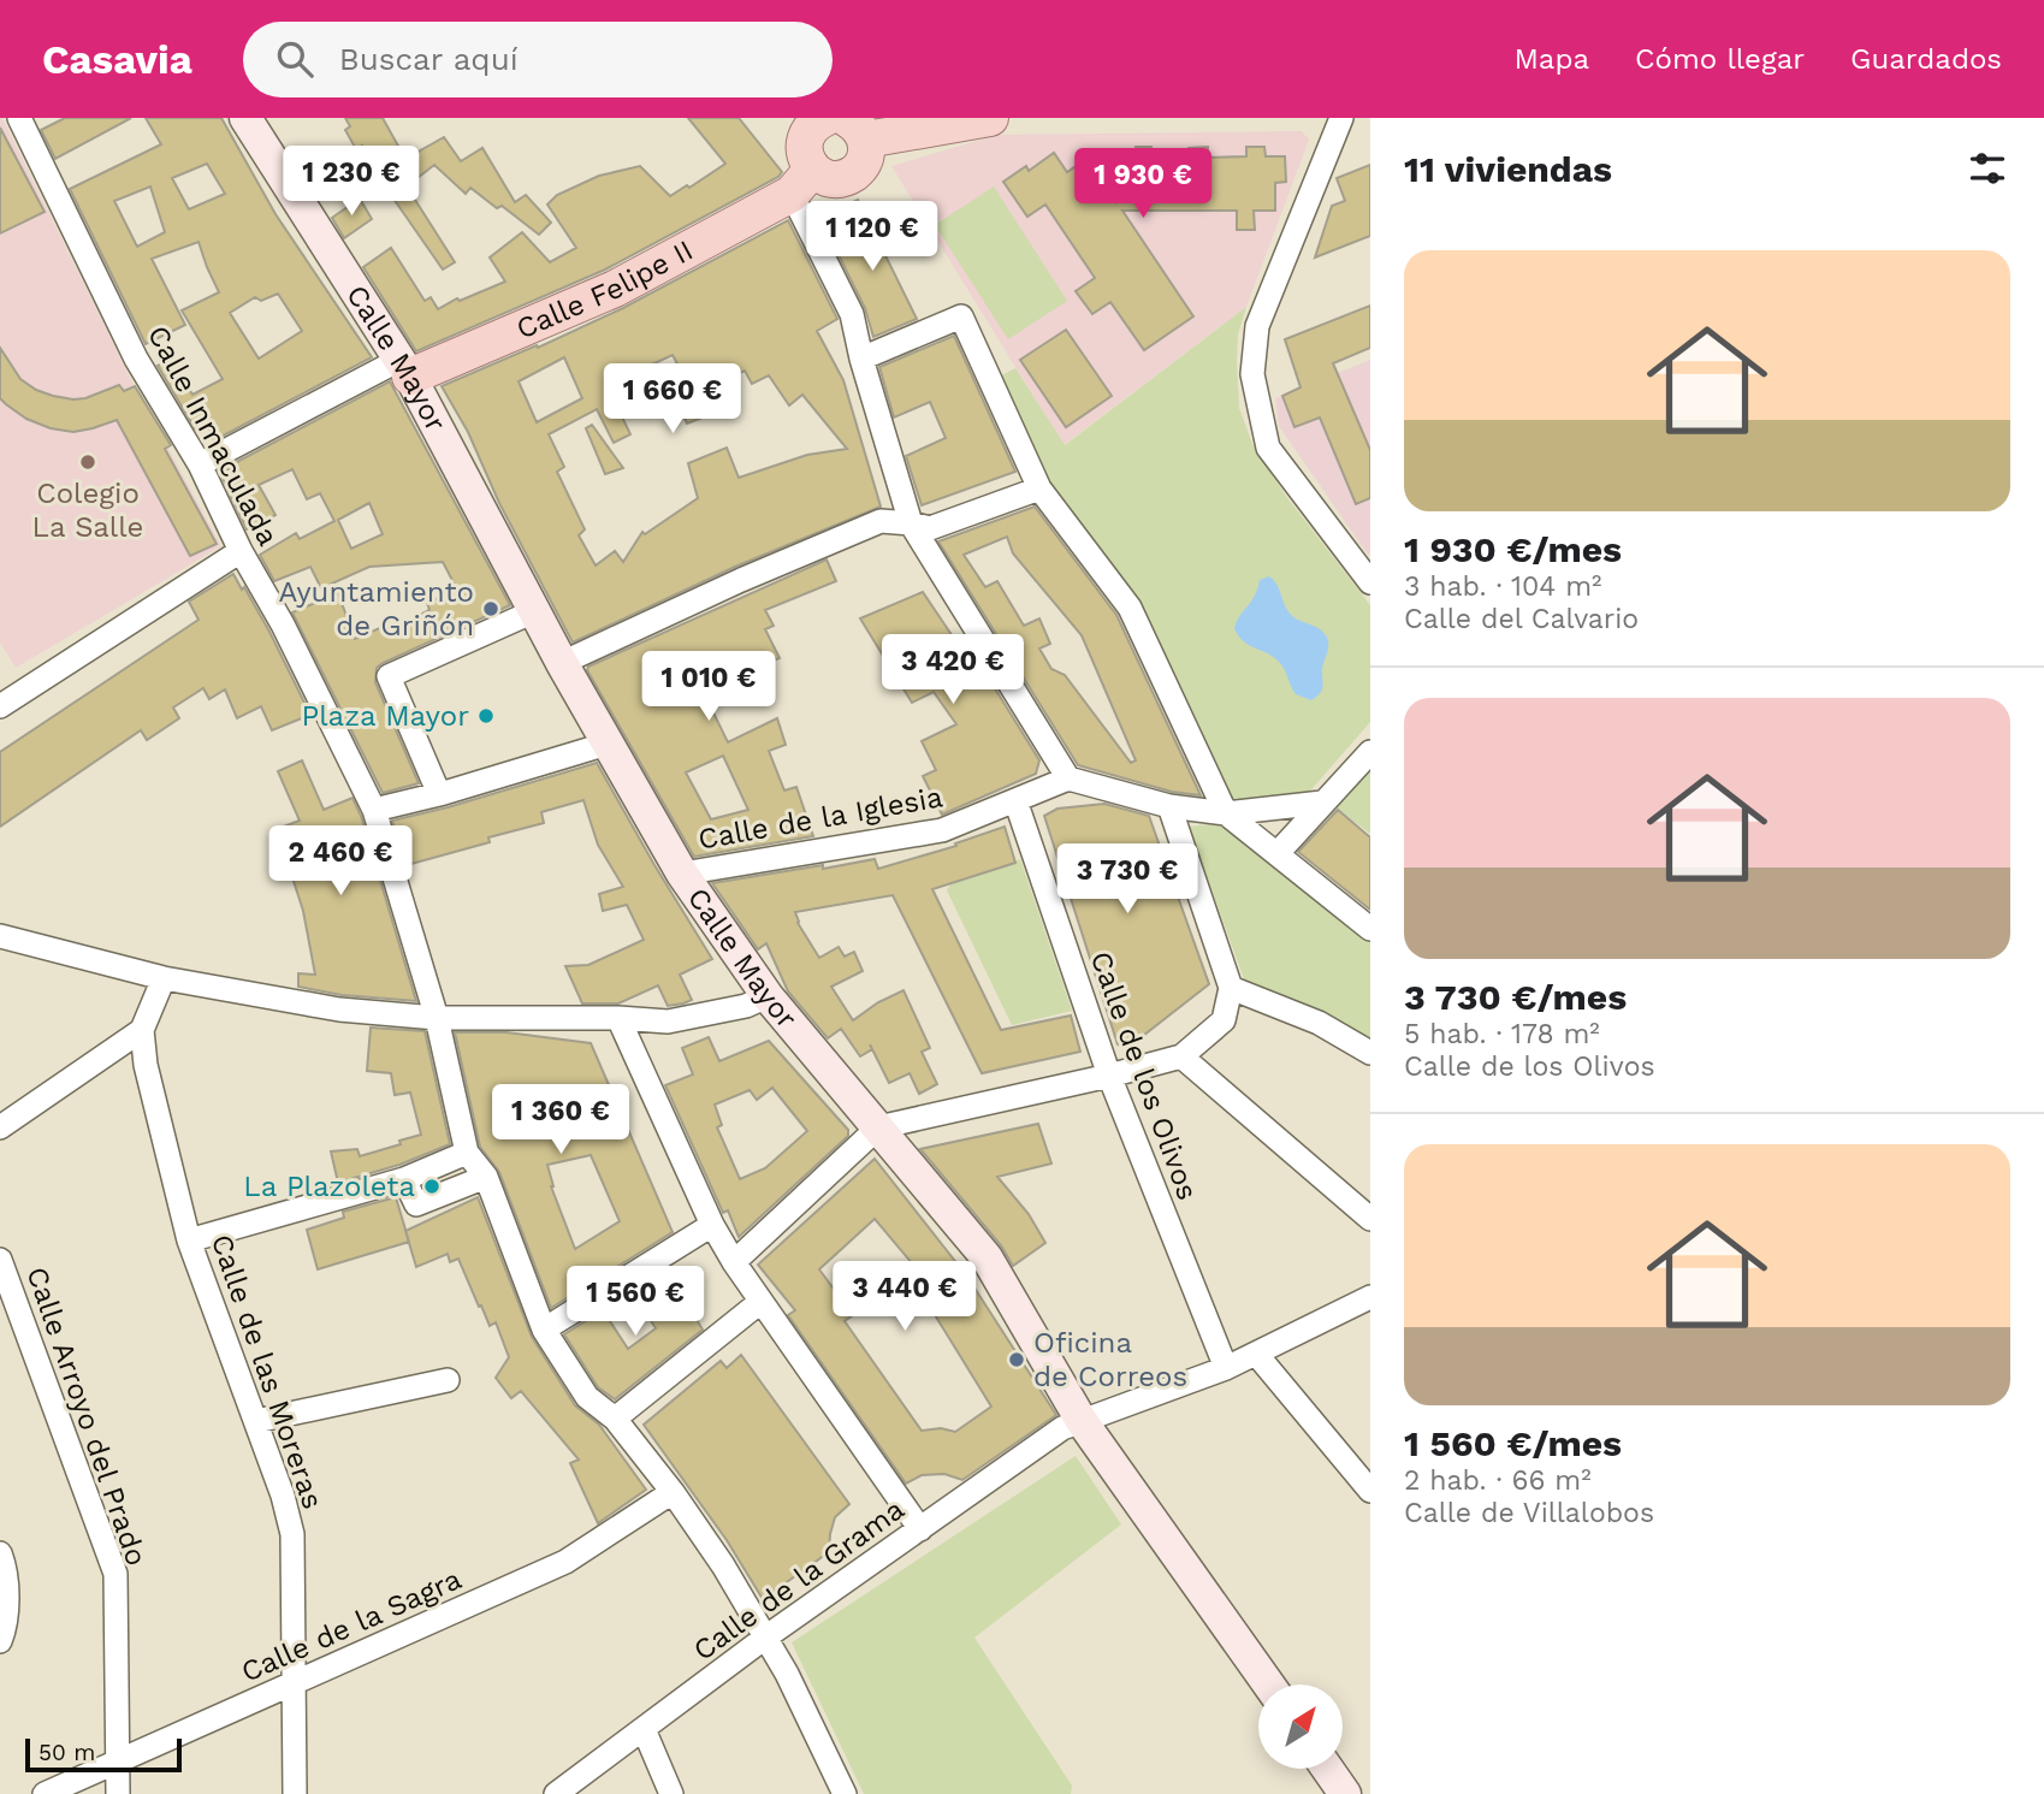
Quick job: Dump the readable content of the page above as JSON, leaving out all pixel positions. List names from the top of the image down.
{
  "streets": {
    "main road": ["Calle Felipe II"],
    "street": [
      "Calle Mayor",
      "Calle Inmaculada",
      "Calle de la Iglesia",
      "Calle de los Olivos",
      "Calle de las Moreras",
      "Calle Arroyo del Prado",
      "Calle de la Grama",
      "Calle de la Sagra"
    ]
  },
  "crossings": [
    ["Calle Felipe II", "Calle Mayor"],
    ["Calle Mayor", "Calle de la Iglesia"],
    ["Calle Mayor", "Calle de la Grama"],
    ["Calle de la Iglesia", "Calle de los Olivos"],
    ["Calle de los Olivos", "Calle de la Grama"],
    ["Calle de las Moreras", "Calle de la Sagra"],
    ["Calle Arroyo del Prado", "Calle de la Sagra"]
  ],
  "places": [
    "Colegio La Salle",
    "Ayuntamiento de Griñón",
    "Plaza Mayor",
    "La Plazoleta",
    "Oficina de Correos"
  ],
  "scale_bar": "50 m",
  "north": "top right",
  "page": {
    "header": "Casavia",
    "search": "Buscar aquí",
    "nav": ["Mapa", "Cómo llegar", "Guardados"],
    "heading": "11 viviendas",
    "price": [
      "1 230 €",
      "1 930 €",
      "1 120 €",
      "1 660 €",
      "3 420 €",
      "1 010 €",
      "2 460 €",
      "3 730 €",
      "1 360 €",
      "3 440 €",
      "1 560 €"
    ],
    "list": [
      {
        "name": "1 930 €/mes",
        "note": "3 hab. · 104 m² · Calle del Calvario"
      },
      {
        "name": "3 730 €/mes",
        "note": "5 hab. · 178 m² · Calle de los Olivos"
      },
      {
        "name": "1 560 €/mes",
        "note": "2 hab. · 66 m² · Calle de Villalobos"
      }
    ],
    "scale": "50 m"
  }
}
